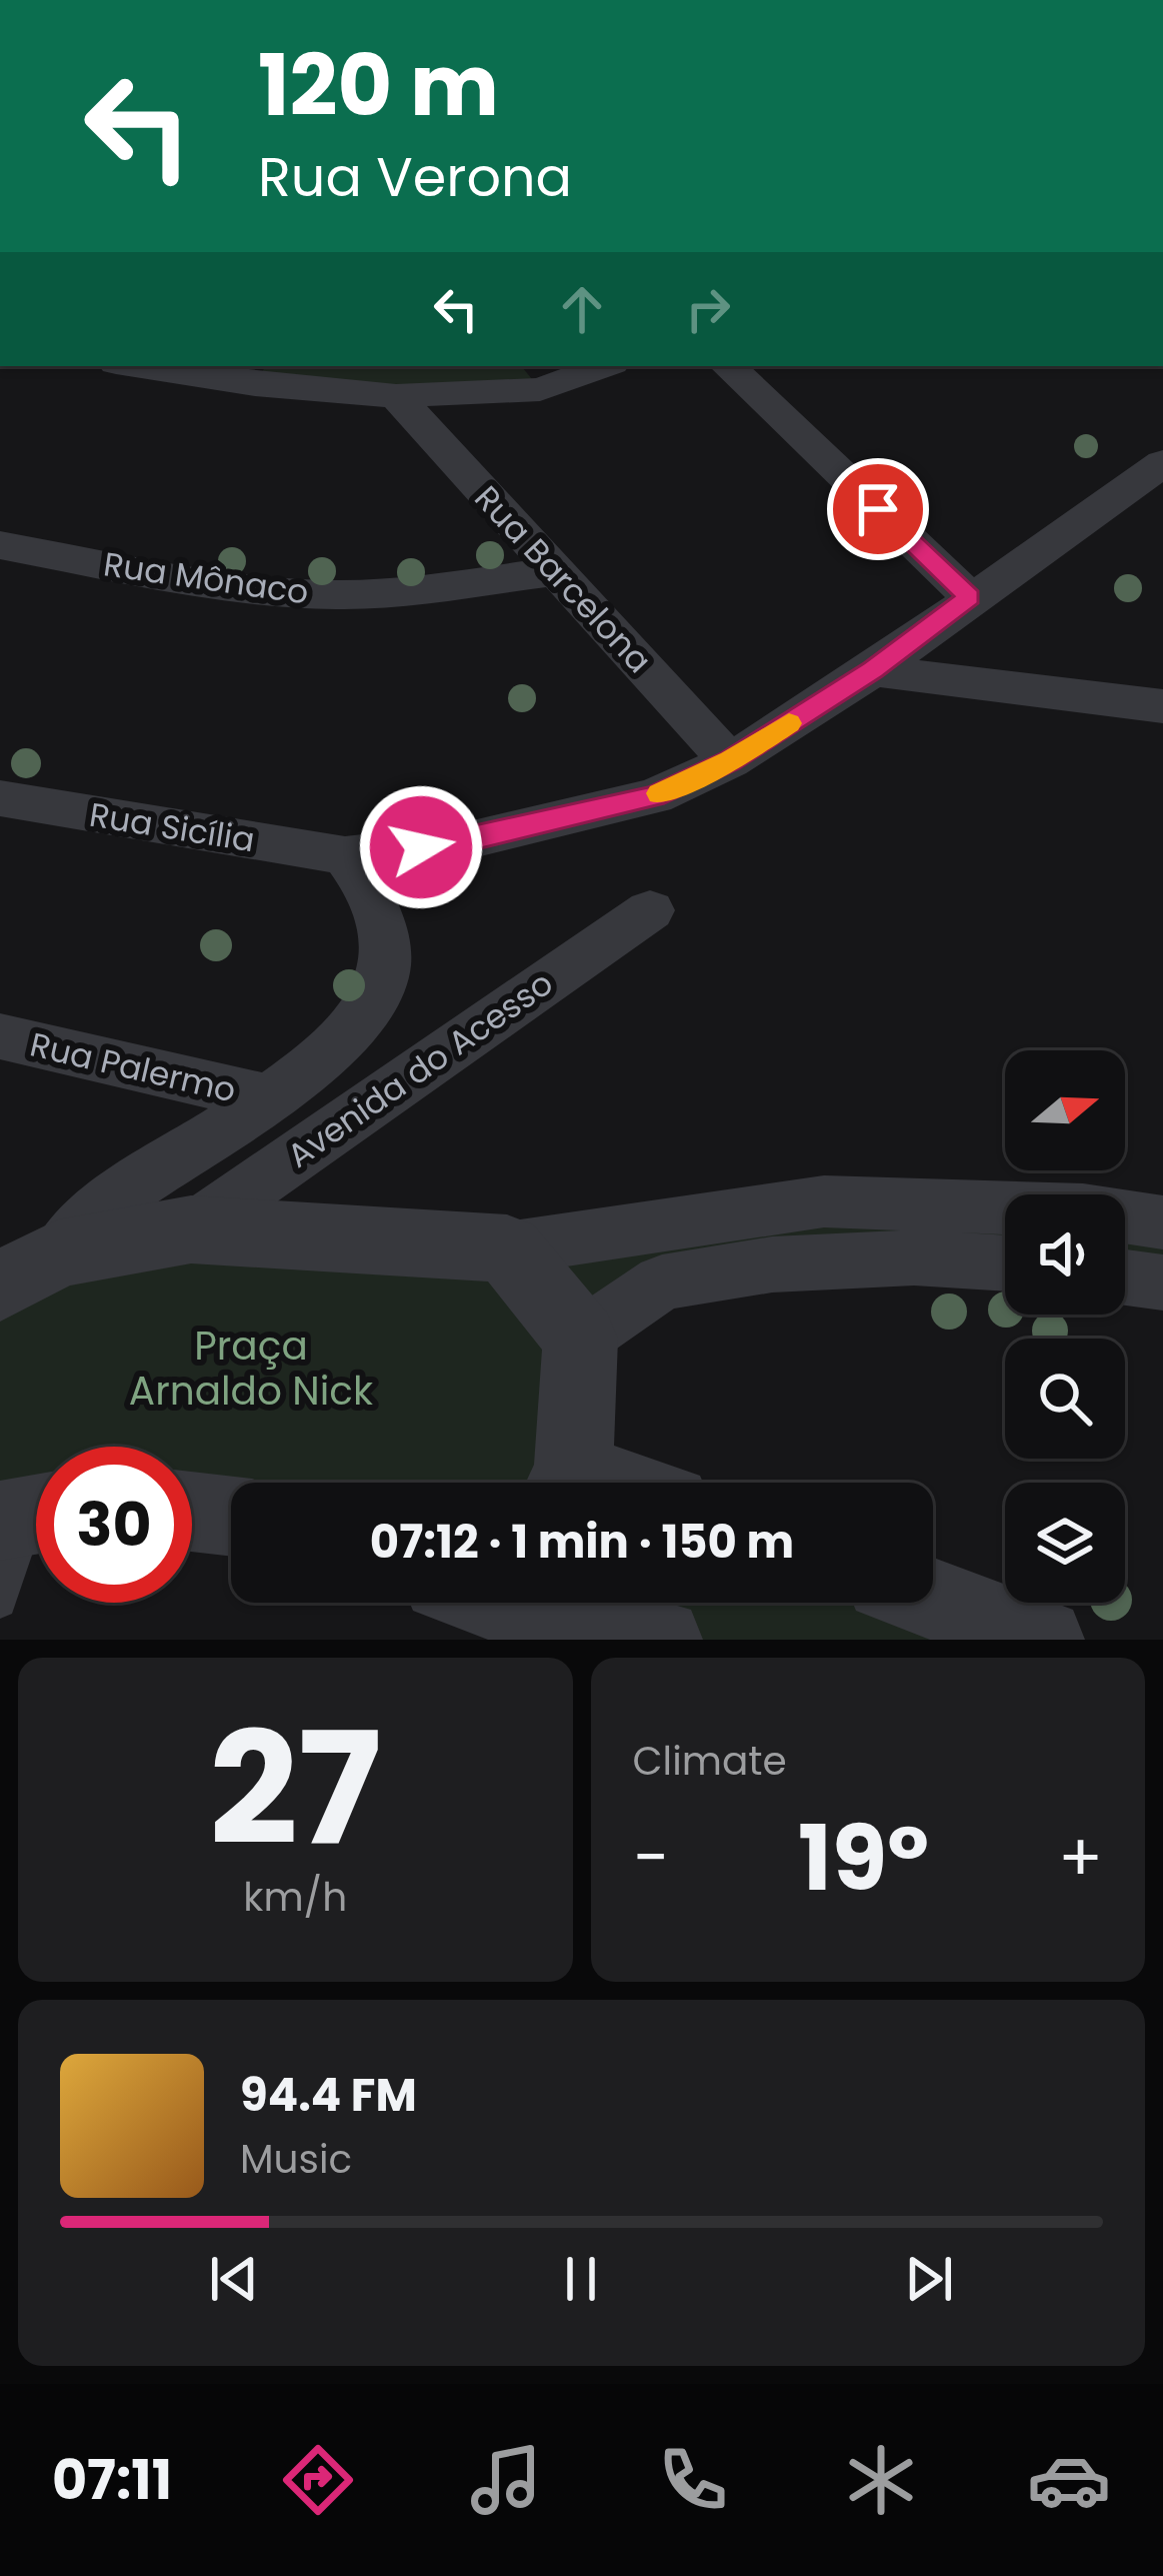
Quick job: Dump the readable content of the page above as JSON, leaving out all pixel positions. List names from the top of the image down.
{
  "streets": {
    "street": [
      "Rua Mônaco",
      "Rua Barcelona",
      "Rua Sicília",
      "Rua Palermo",
      "Avenida do Acesso"
    ]
  },
  "crossings": [
    ["Rua Mônaco", "Rua Barcelona"],
    ["Rua Barcelona", "Rua Sicília"]
  ],
  "parks": ["Praça Arnaldo Nick"],
  "north": "right",
  "page": {
    "turn": ["120 m", "Rua Verona"],
    "limit": "30",
    "trip": "07:12 · 1 min · 150 m",
    "tile": [
      ["27", "km/h"],
      "Climate"
    ],
    "heat": ["−", "19°", "+"],
    "song": ["94.4 FM", "Music"],
    "tabs": "07:11"
  }
}
